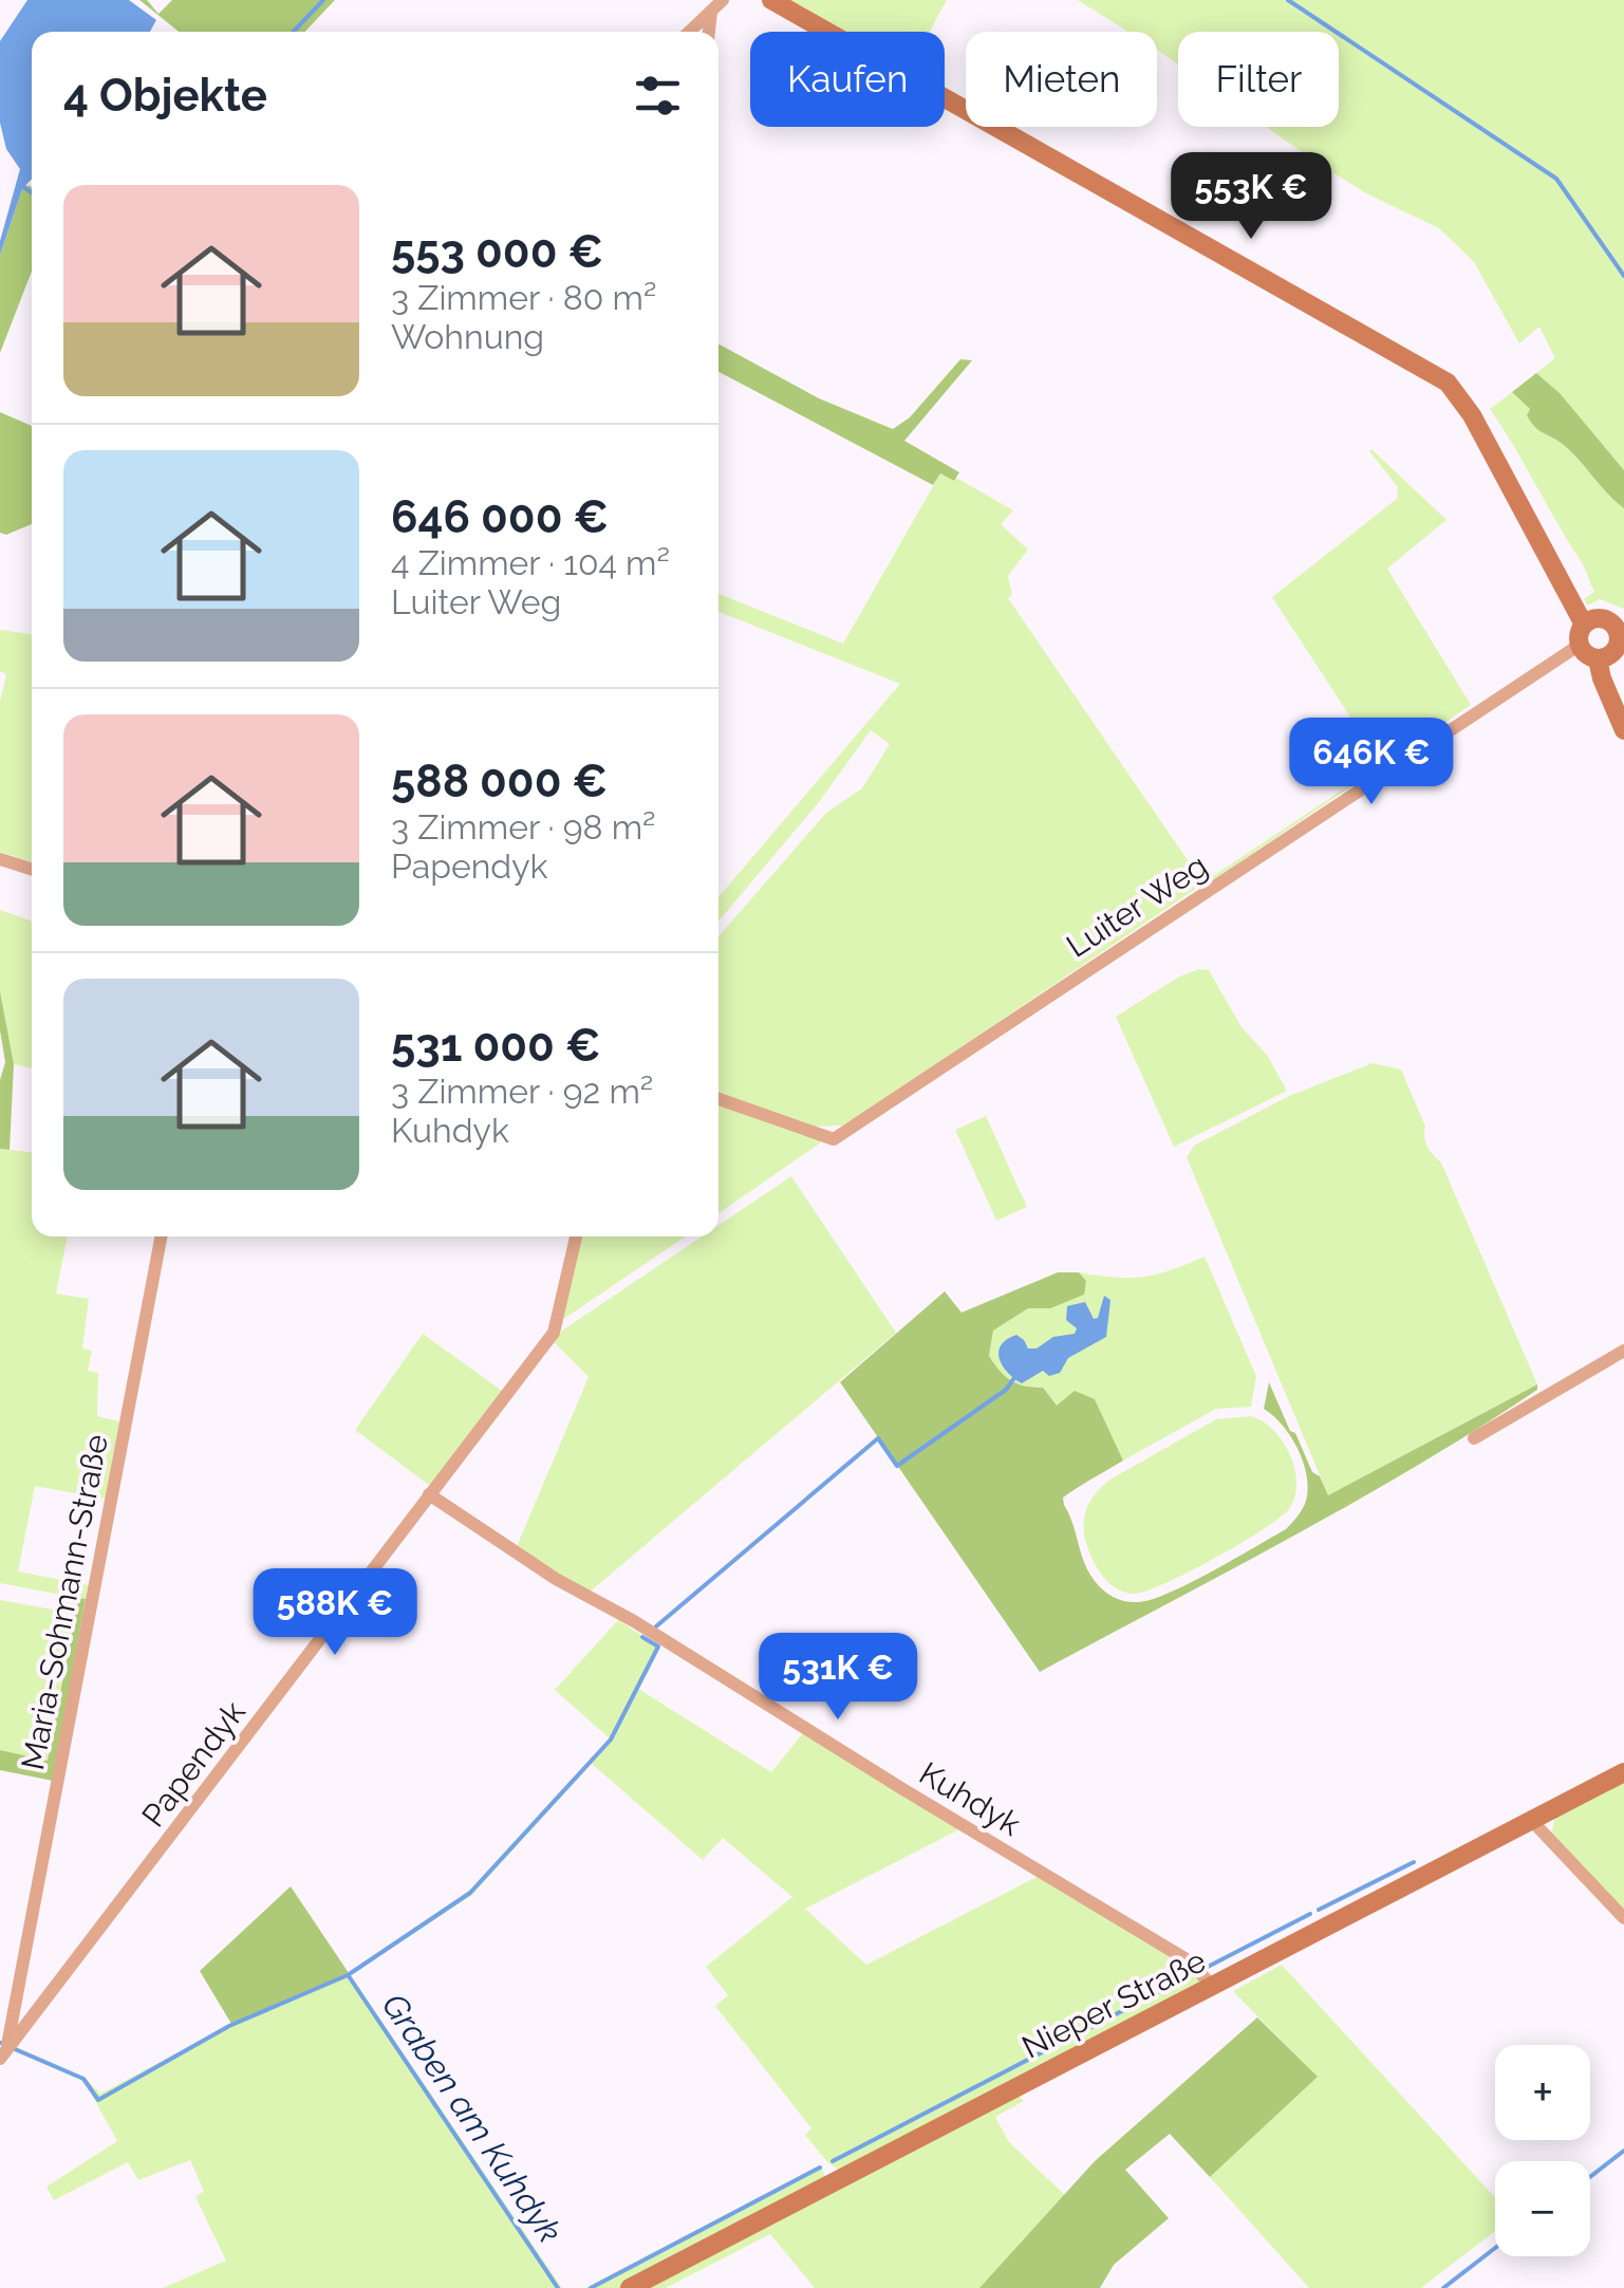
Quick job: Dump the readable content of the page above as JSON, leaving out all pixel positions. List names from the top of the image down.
{
  "streets": {
    "main road": ["Nieper Straße"],
    "street": [
      "Luiter Weg",
      "Maria-Sohmann-Straße",
      "Papendyk",
      "Kuhdyk"
    ]
  },
  "crossings": [
    ["Maria-Sohmann-Straße", "Papendyk"],
    ["Papendyk", "Kuhdyk"],
    ["Kuhdyk", "Nieper Straße"]
  ],
  "water": ["Graben am Kuhdyk"],
  "page": {
    "chip": ["Kaufen", "Mieten", "Filter"],
    "heading": "4 Objekte",
    "price": [
      "553K €",
      "646K €",
      "588K €",
      "531K €"
    ],
    "list": [
      {
        "name": "553 000 €",
        "note": "3 Zimmer · 80 m² · Wohnung"
      },
      {
        "name": "646 000 €",
        "note": "4 Zimmer · 104 m² · Luiter Weg"
      },
      {
        "name": "588 000 €",
        "note": "3 Zimmer · 98 m² · Papendyk"
      },
      {
        "name": "531 000 €",
        "note": "3 Zimmer · 92 m² · Kuhdyk"
      }
    ],
    "map_buttons": ["+", "−"]
  }
}
